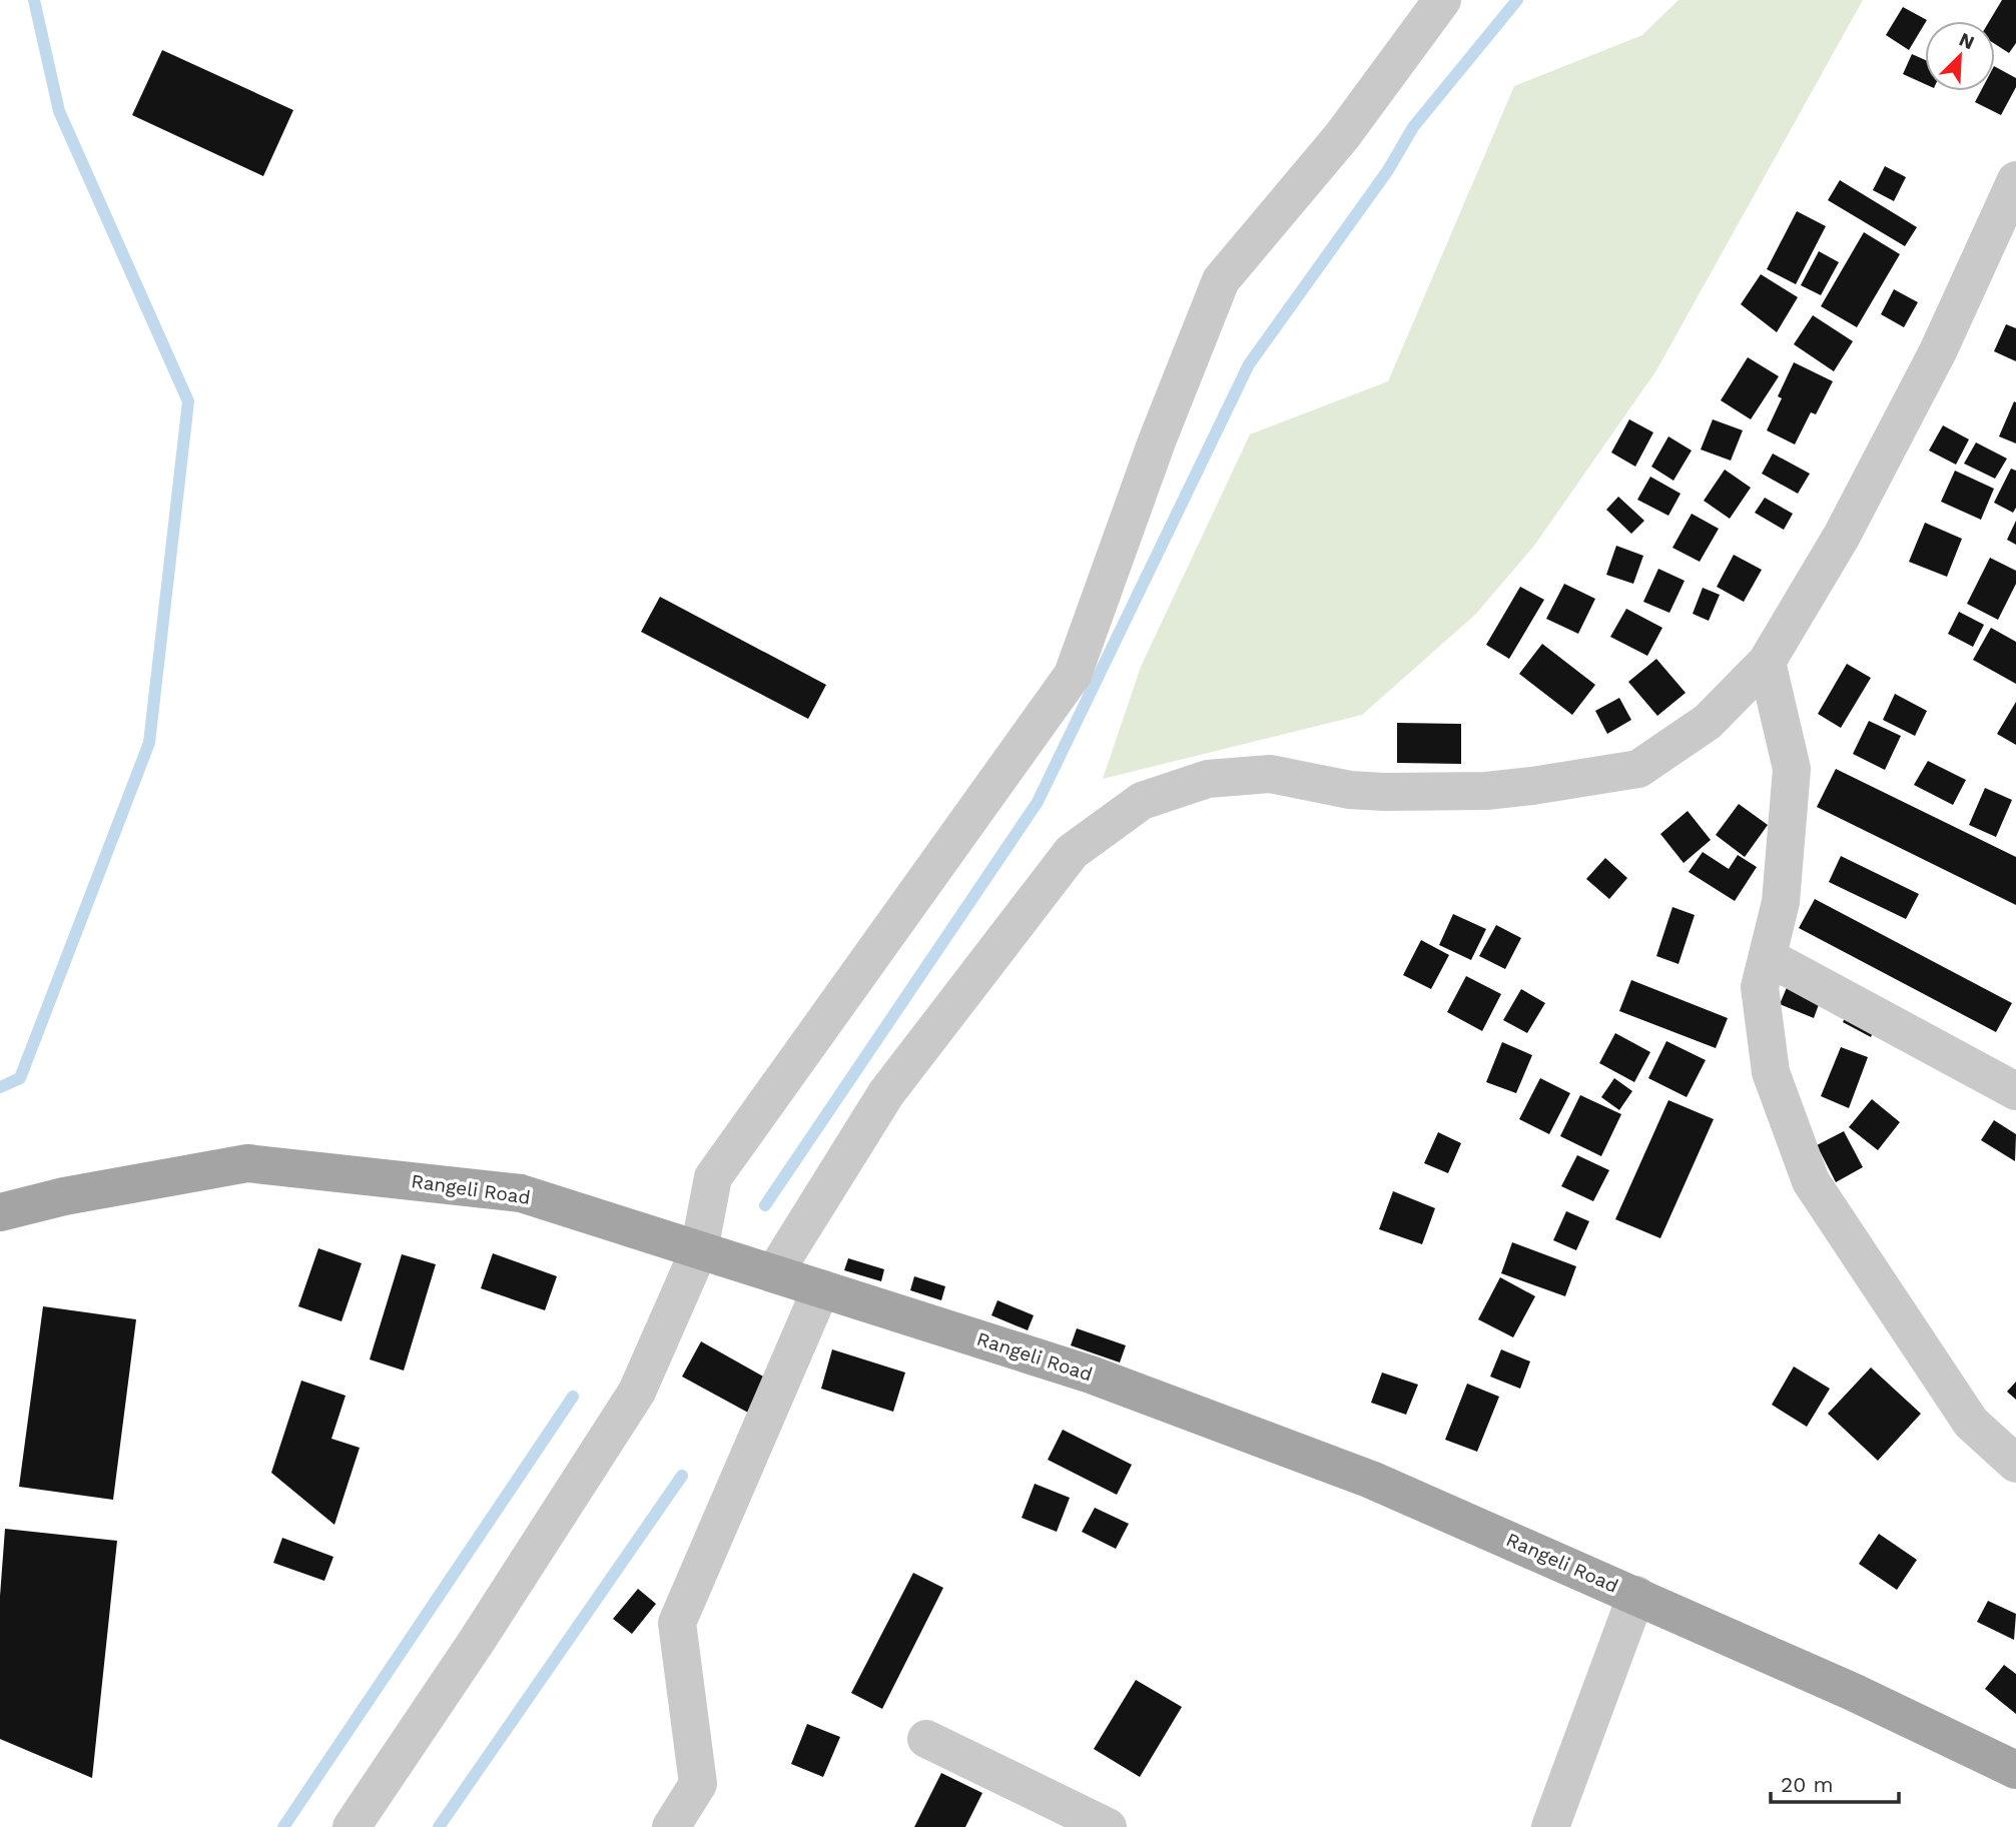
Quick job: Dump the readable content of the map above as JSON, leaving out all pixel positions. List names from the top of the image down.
{
  "streets": {
    "main road": ["Rangeli Road"]
  },
  "scale_bar": "20 m",
  "north": "top right"
}
